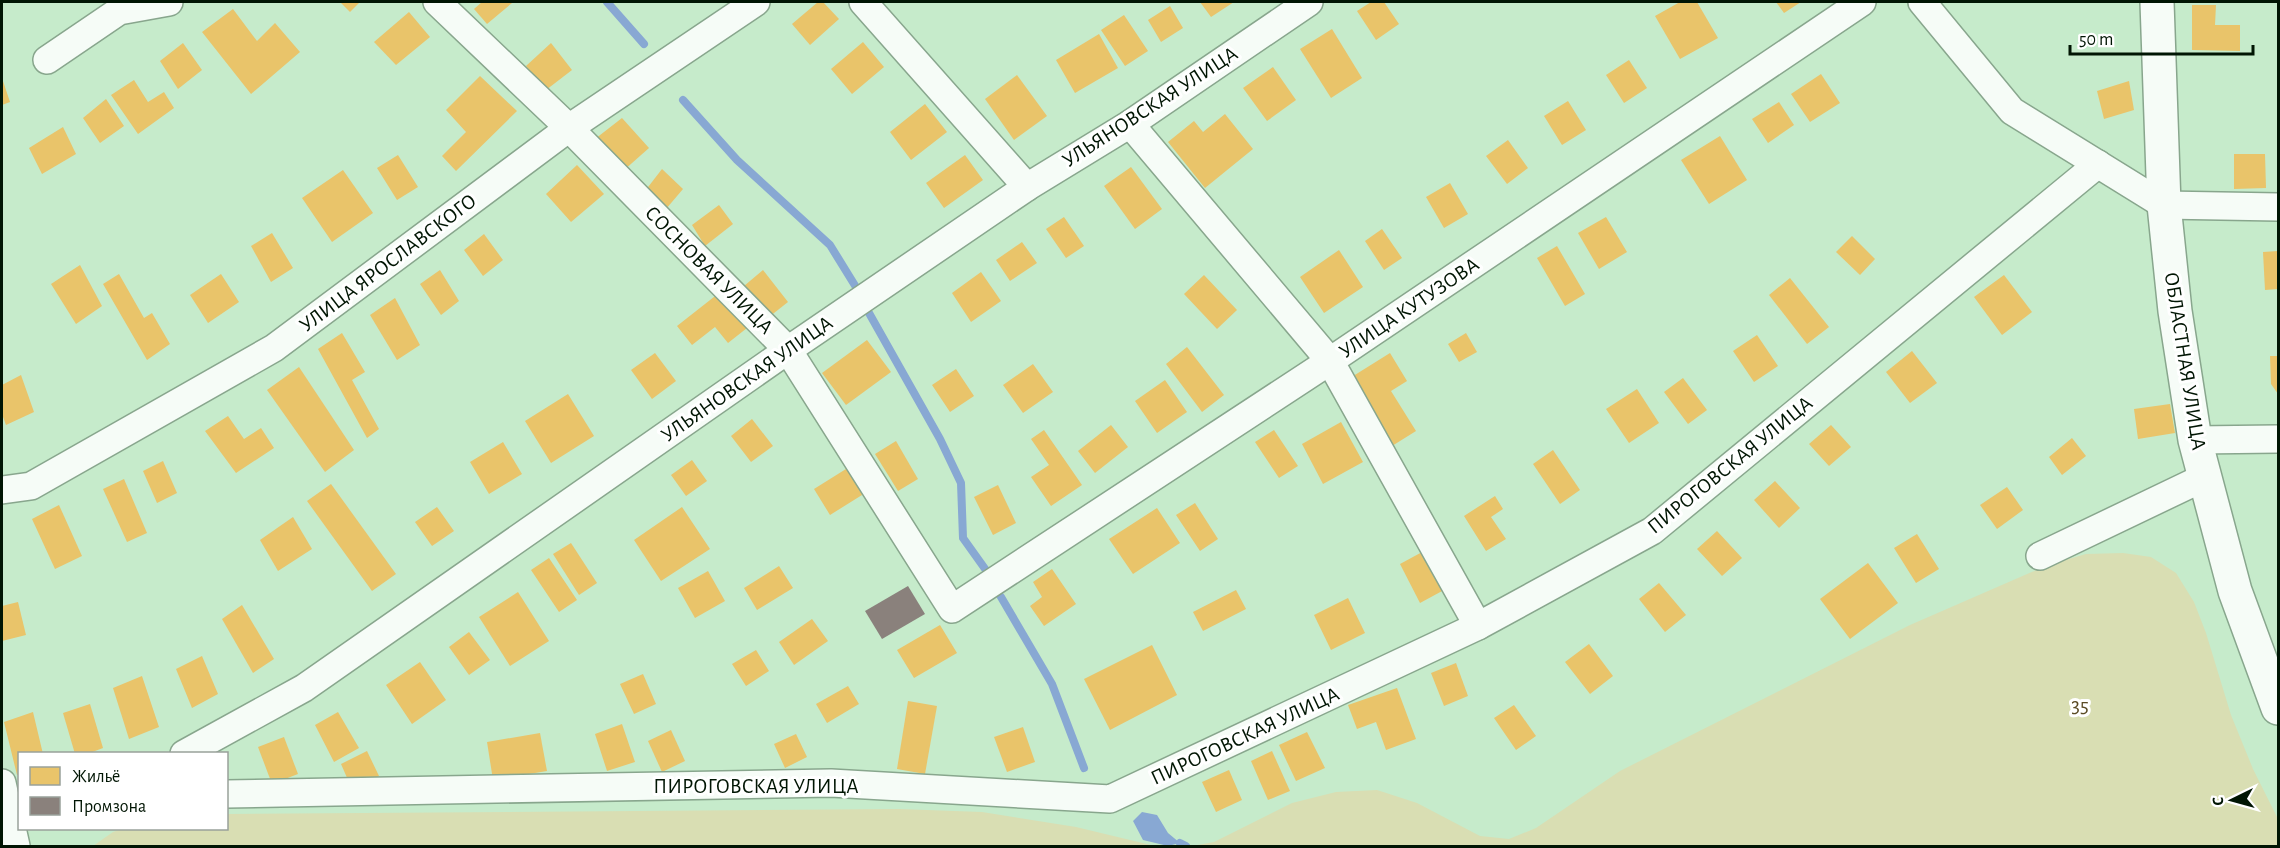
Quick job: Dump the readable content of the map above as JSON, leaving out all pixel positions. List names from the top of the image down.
{
  "streets": {
    "main road": ["ОБЛАСТНАЯ УЛИЦА"],
    "street": [
      "УЛЬЯНОВСКАЯ УЛИЦА",
      "УЛИЦА ЯРОСЛАВСКОГО",
      "СОСНОВАЯ УЛИЦА",
      "УЛИЦА КУТУЗОВА",
      "ПИРОГОВСКАЯ УЛИЦА"
    ]
  },
  "crossings": [
    ["УЛЬЯНОВСКАЯ УЛИЦА", "СОСНОВАЯ УЛИЦА"],
    ["УЛИЦА ЯРОСЛАВСКОГО", "СОСНОВАЯ УЛИЦА"],
    ["СОСНОВАЯ УЛИЦА", "УЛИЦА КУТУЗОВА"]
  ],
  "parks": ["35"],
  "legend": ["Жильё", "Промзона"],
  "scale_bar": "50 m",
  "north": "left"
}
